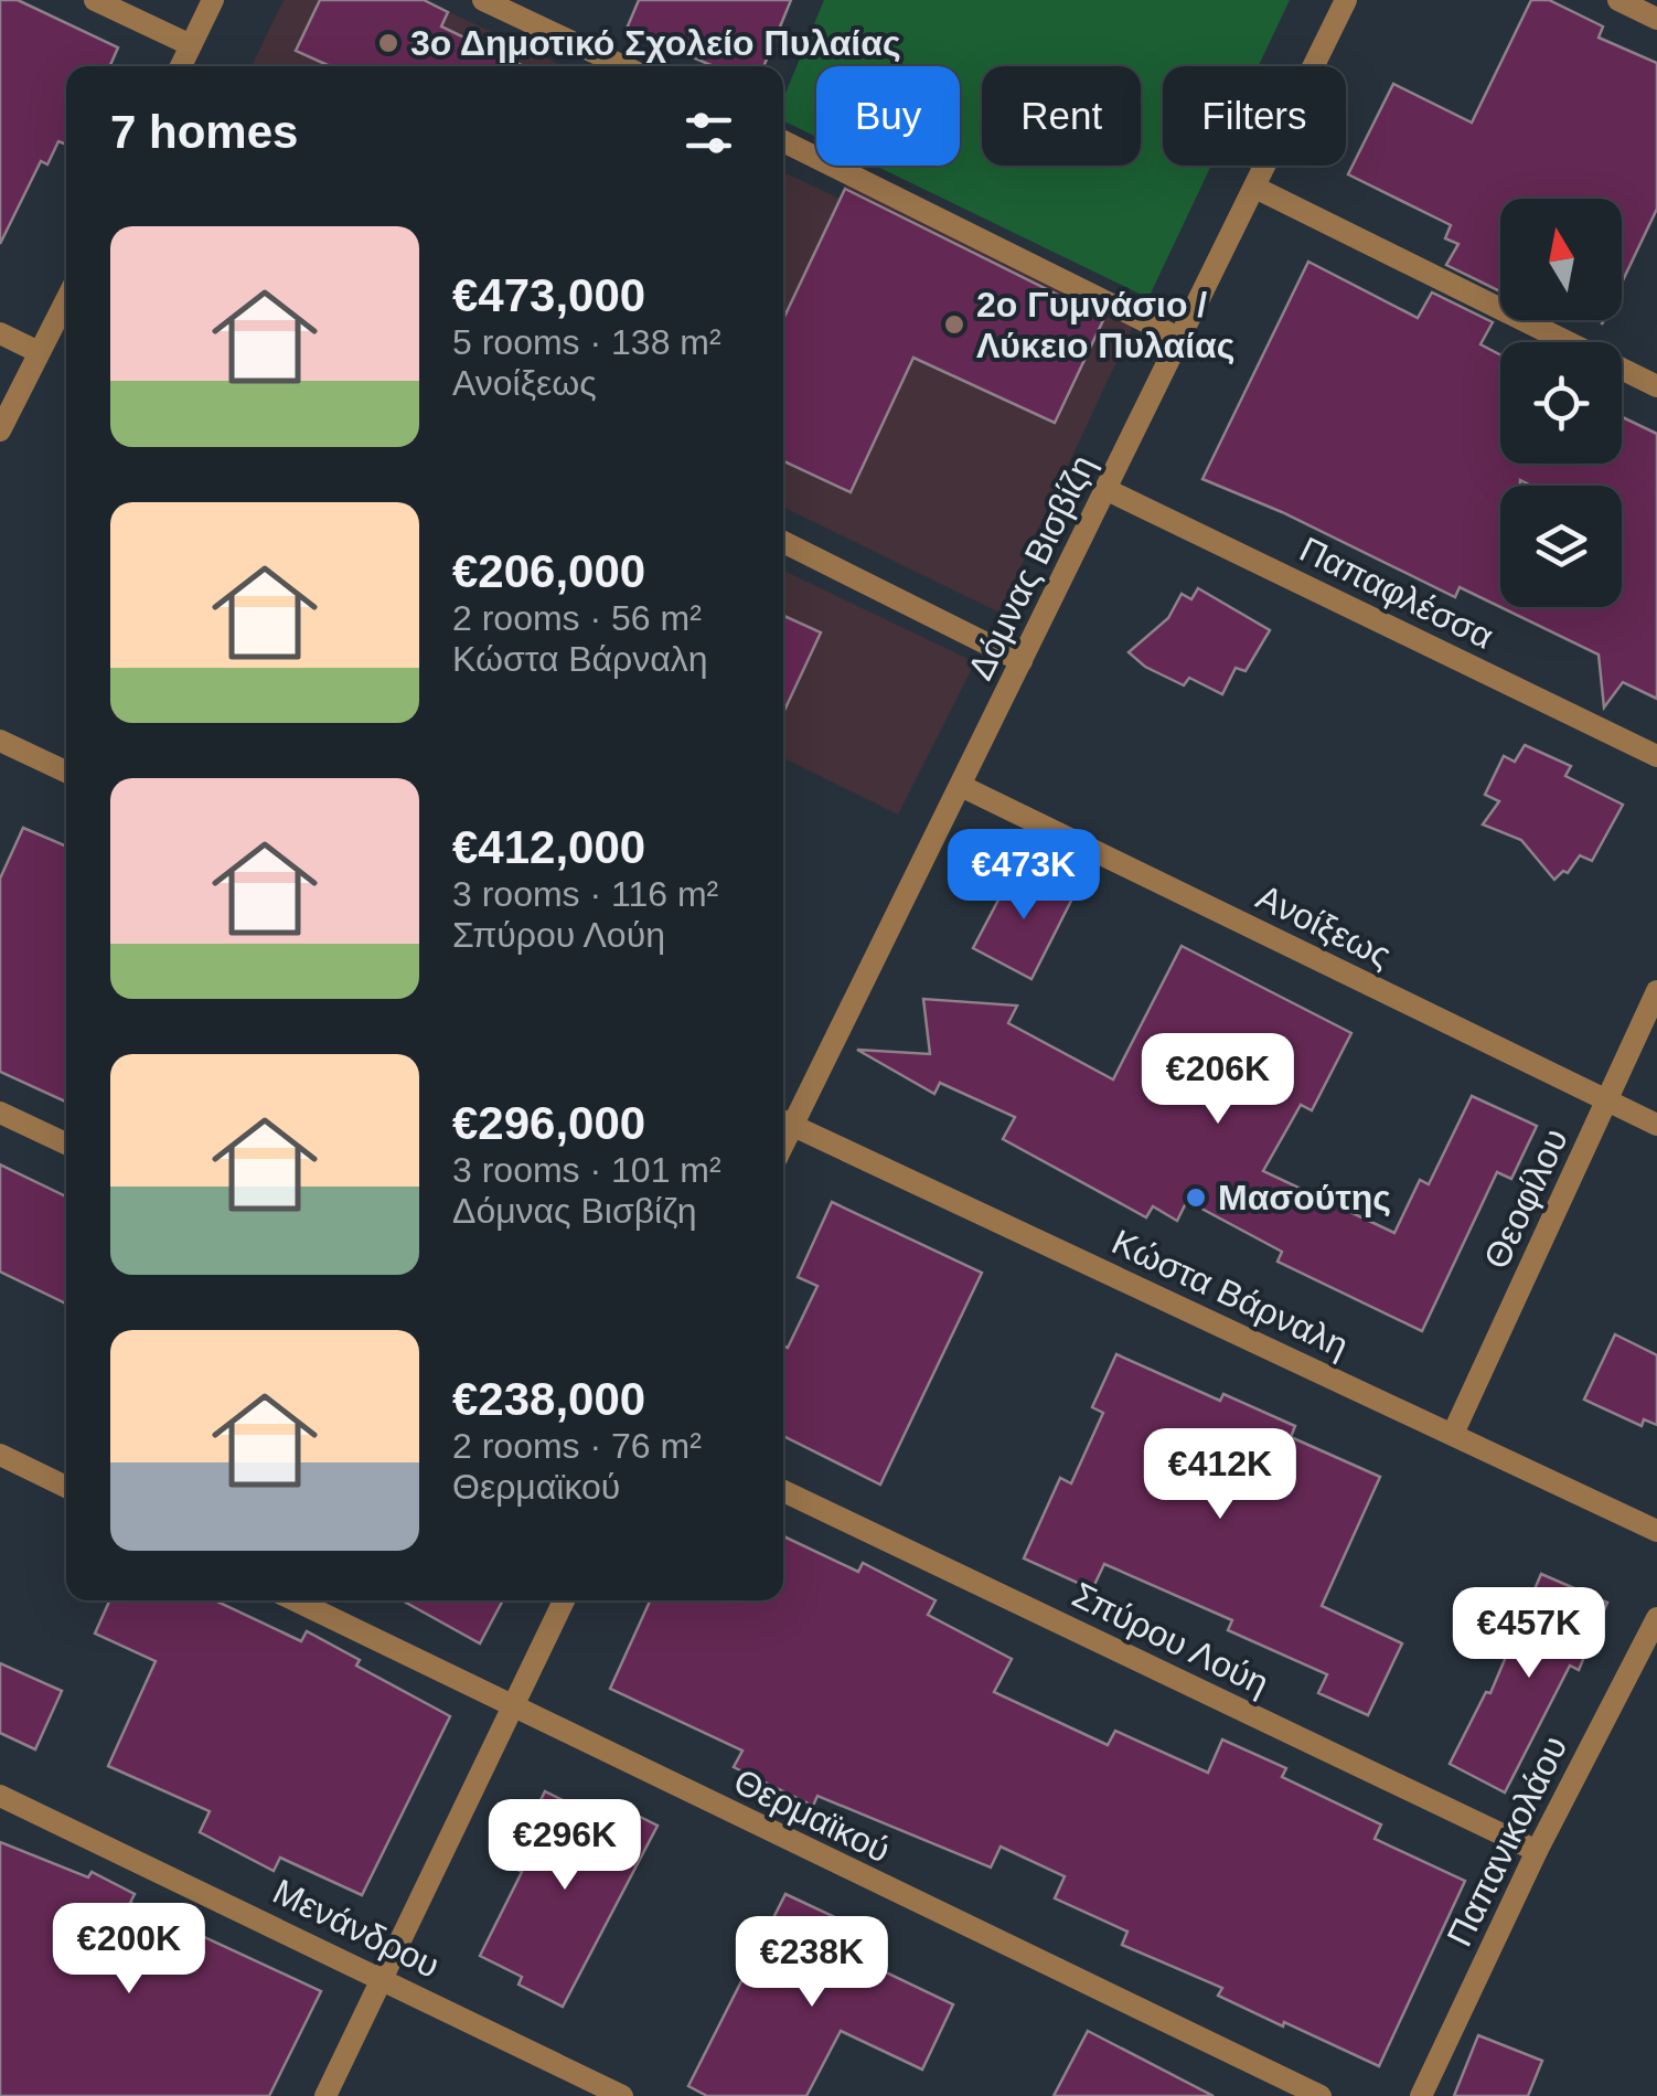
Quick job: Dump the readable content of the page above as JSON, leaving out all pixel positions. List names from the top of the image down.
{
  "streets": {
    "street": [
      "Δόμνας Βισβίζη",
      "Παπαφλέσσα",
      "Ανοίξεως",
      "Θεοφίλου",
      "Κώστα Βάρναλη",
      "Σπύρου Λούη",
      "Θερμαϊκού",
      "Παπανικολάου",
      "Μενάνδρου"
    ]
  },
  "crossings": [
    ["Δόμνας Βισβίζη", "Παπαφλέσσα"],
    ["Δόμνας Βισβίζη", "Ανοίξεως"],
    ["Δόμνας Βισβίζη", "Κώστα Βάρναλη"],
    ["Ανοίξεως", "Θεοφίλου"],
    ["Θεοφίλου", "Κώστα Βάρναλη"],
    ["Σπύρου Λούη", "Παπανικολάου"]
  ],
  "places": ["3ο Δημοτικό Σχολείο Πυλαίας", "2o Γυμνάσιο / Λύκειο Πυλαίας", "Μασούτης"],
  "north": "top",
  "page": {
    "chip": ["Buy", "Rent", "Filters"],
    "heading": "7 homes",
    "list": [
      {
        "name": "€473,000",
        "note": "5 rooms · 138 m² · Ανοίξεως"
      },
      {
        "name": "€206,000",
        "note": "2 rooms · 56 m² · Κώστα Βάρναλη"
      },
      {
        "name": "€412,000",
        "note": "3 rooms · 116 m² · Σπύρου Λούη"
      },
      {
        "name": "€296,000",
        "note": "3 rooms · 101 m² · Δόμνας Βισβίζη"
      },
      {
        "name": "€238,000",
        "note": "2 rooms · 76 m² · Θερμαϊκού"
      }
    ],
    "price": [
      "€473K",
      "€206K",
      "€412K",
      "€457K",
      "€296K",
      "€200K",
      "€238K"
    ]
  }
}
